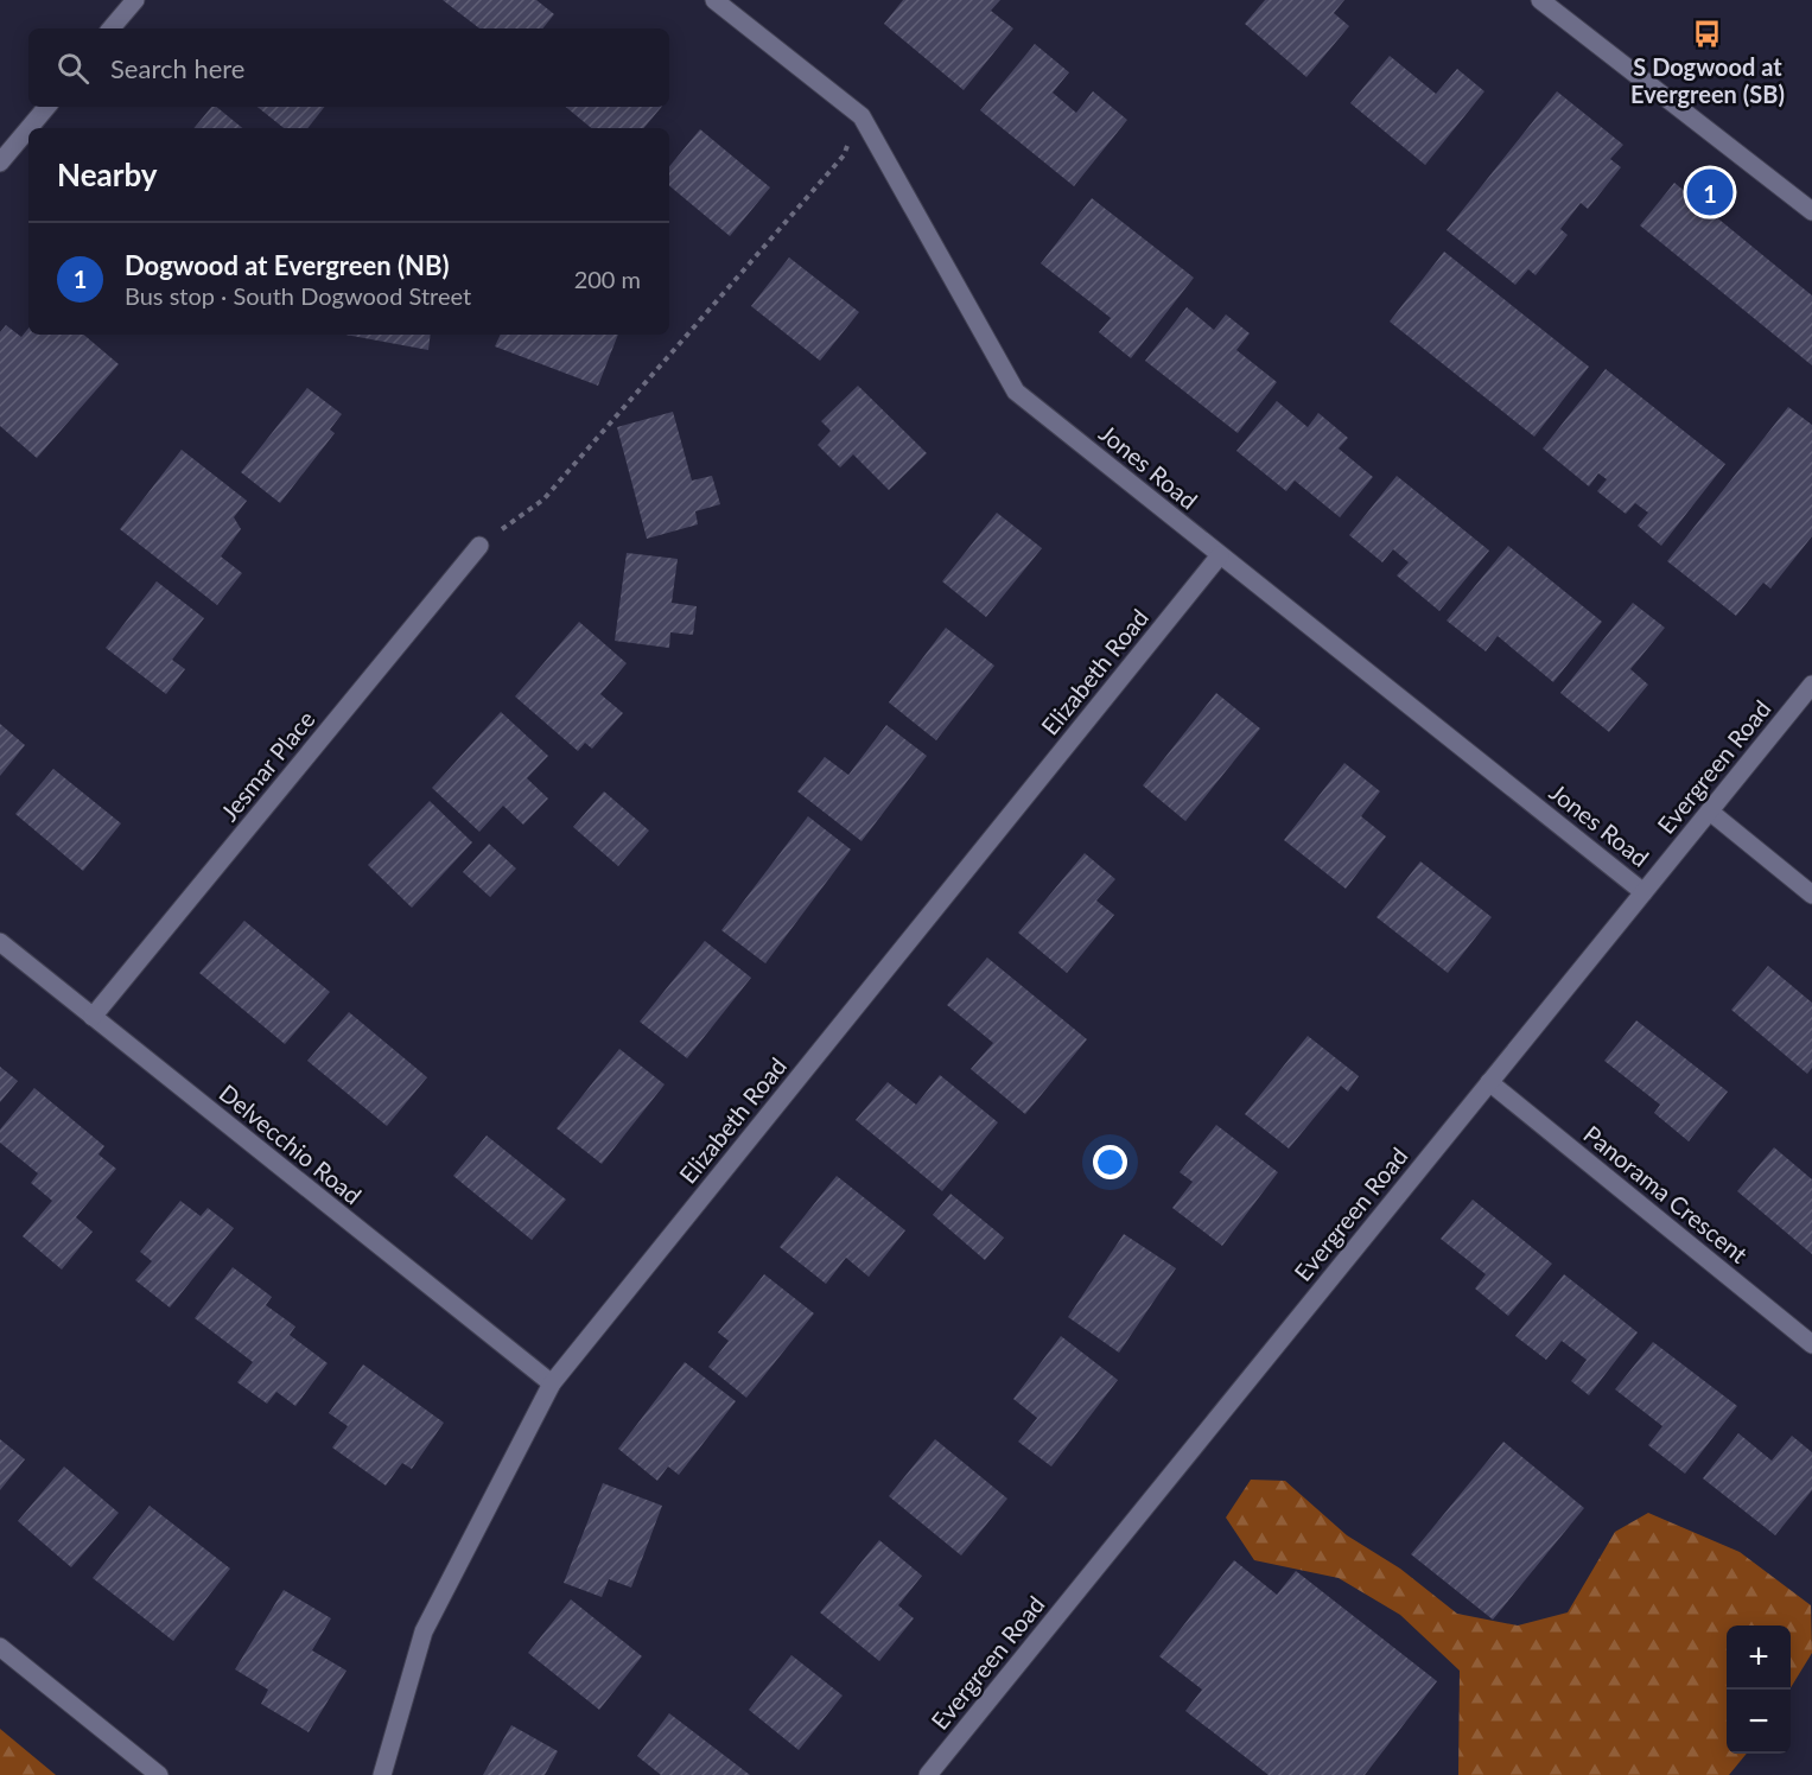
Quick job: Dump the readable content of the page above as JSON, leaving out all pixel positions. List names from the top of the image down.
{
  "streets": {
    "street": [
      "Jones Road",
      "Elizabeth Road",
      "Jesmar Place",
      "Evergreen Road",
      "Delvecchio Road",
      "Panorama Crescent"
    ]
  },
  "crossings": [
    ["Jones Road", "Elizabeth Road"],
    ["Jones Road", "Evergreen Road"],
    ["Elizabeth Road", "Delvecchio Road"],
    ["Jesmar Place", "Delvecchio Road"],
    ["Evergreen Road", "Panorama Crescent"]
  ],
  "places": {
    "bus stop": ["S Dogwood at Evergreen (SB)"]
  },
  "page": {
    "search": "Search here",
    "heading": "Nearby",
    "pins": "1",
    "list": [
      {
        "mark": "1",
        "name": "Dogwood at Evergreen (NB)",
        "note": "Bus stop · South Dogwood Street",
        "value": "200 m"
      }
    ],
    "map_buttons": ["+", "−"]
  }
}
